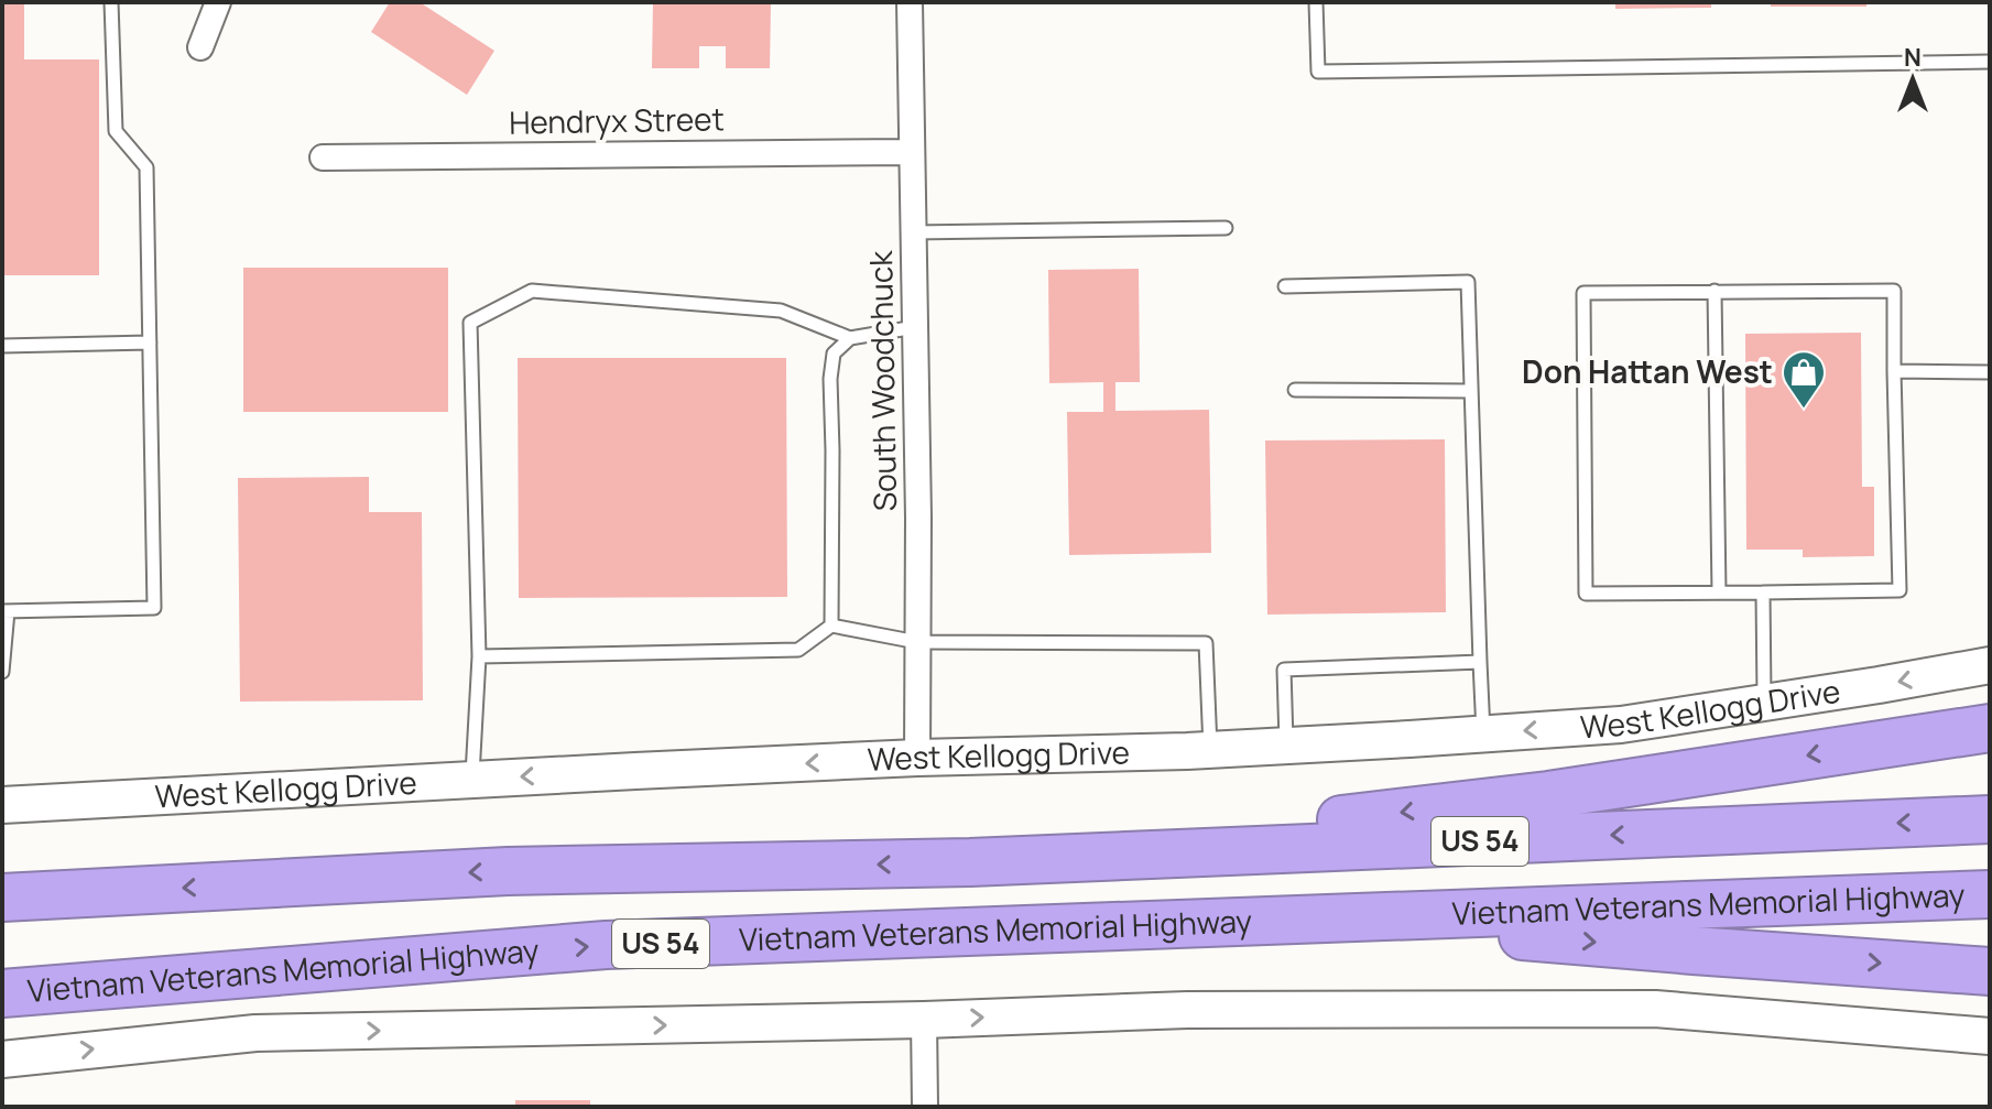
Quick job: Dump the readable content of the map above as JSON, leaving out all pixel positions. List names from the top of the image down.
{
  "streets": {
    "highway": ["US 54", "Vietnam Veterans Memorial Highway"],
    "main road": ["West Kellogg Drive"],
    "street": ["Hendryx Street", "South Woodchuck"]
  },
  "crossings": [
    ["Hendryx Street", "South Woodchuck"],
    ["South Woodchuck", "West Kellogg Drive"]
  ],
  "places": {
    "shop": ["Don Hattan West"]
  },
  "north": "top"
}
